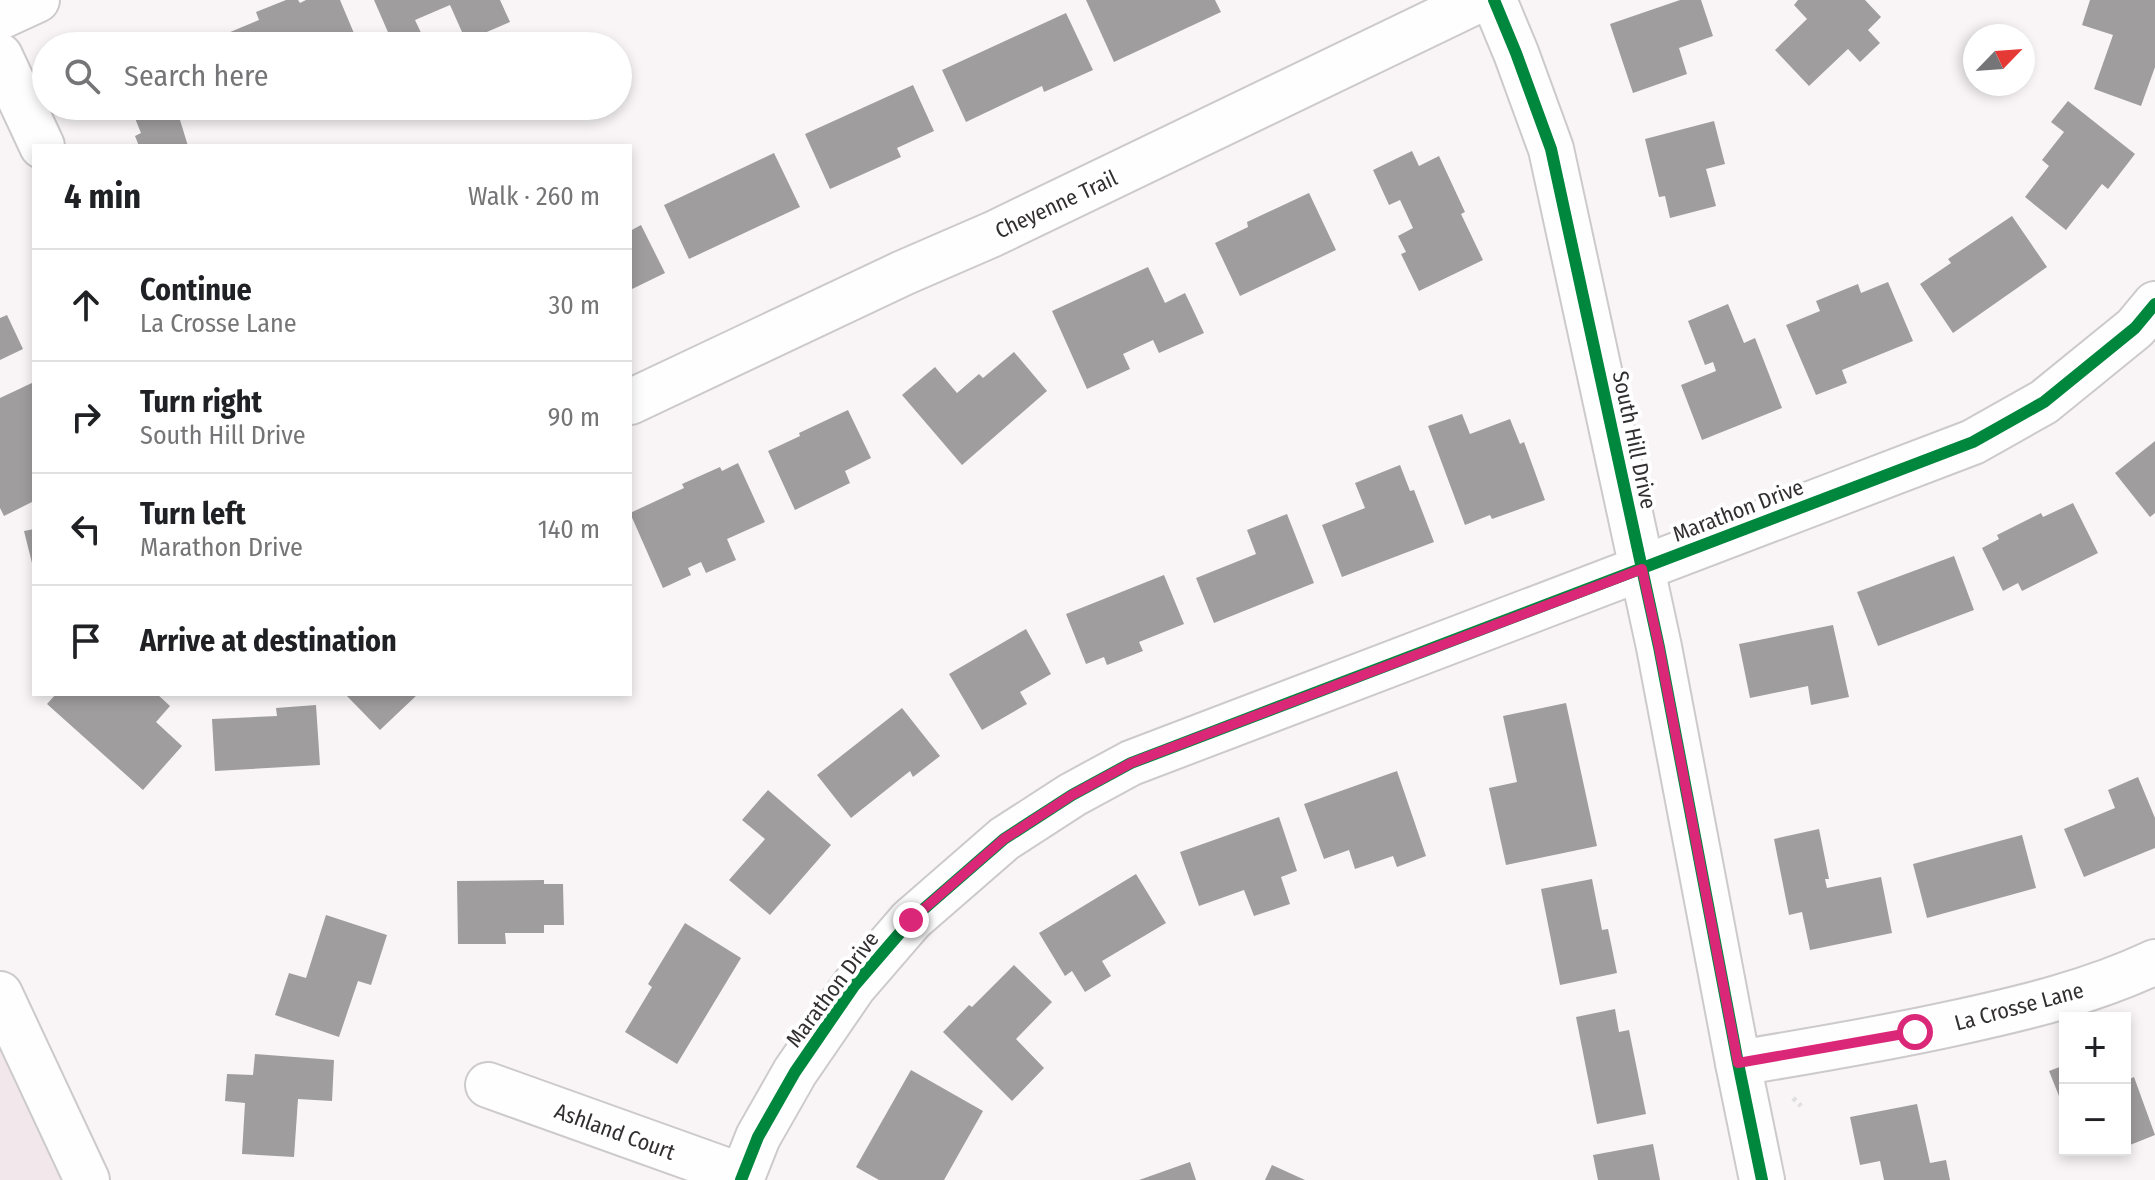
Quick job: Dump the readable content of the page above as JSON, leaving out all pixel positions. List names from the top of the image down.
{
  "streets": {
    "street": [
      "Cheyenne Trail",
      "South Hill Drive",
      "Marathon Drive",
      "La Crosse Lane",
      "Ashland Court"
    ]
  },
  "crossings": [
    ["South Hill Drive", "Marathon Drive"],
    ["South Hill Drive", "La Crosse Lane"],
    ["Marathon Drive", "Ashland Court"]
  ],
  "north": "top right",
  "page": {
    "search": "Search here",
    "heading": ["4 min", "Walk · 260 m"],
    "list": [
      ["Continue", "La Crosse Lane", "30 m"],
      ["Turn right", "South Hill Drive", "90 m"],
      ["Turn left", "Marathon Drive", "140 m"],
      "Arrive at destination"
    ],
    "map_buttons": ["+", "−"]
  }
}
